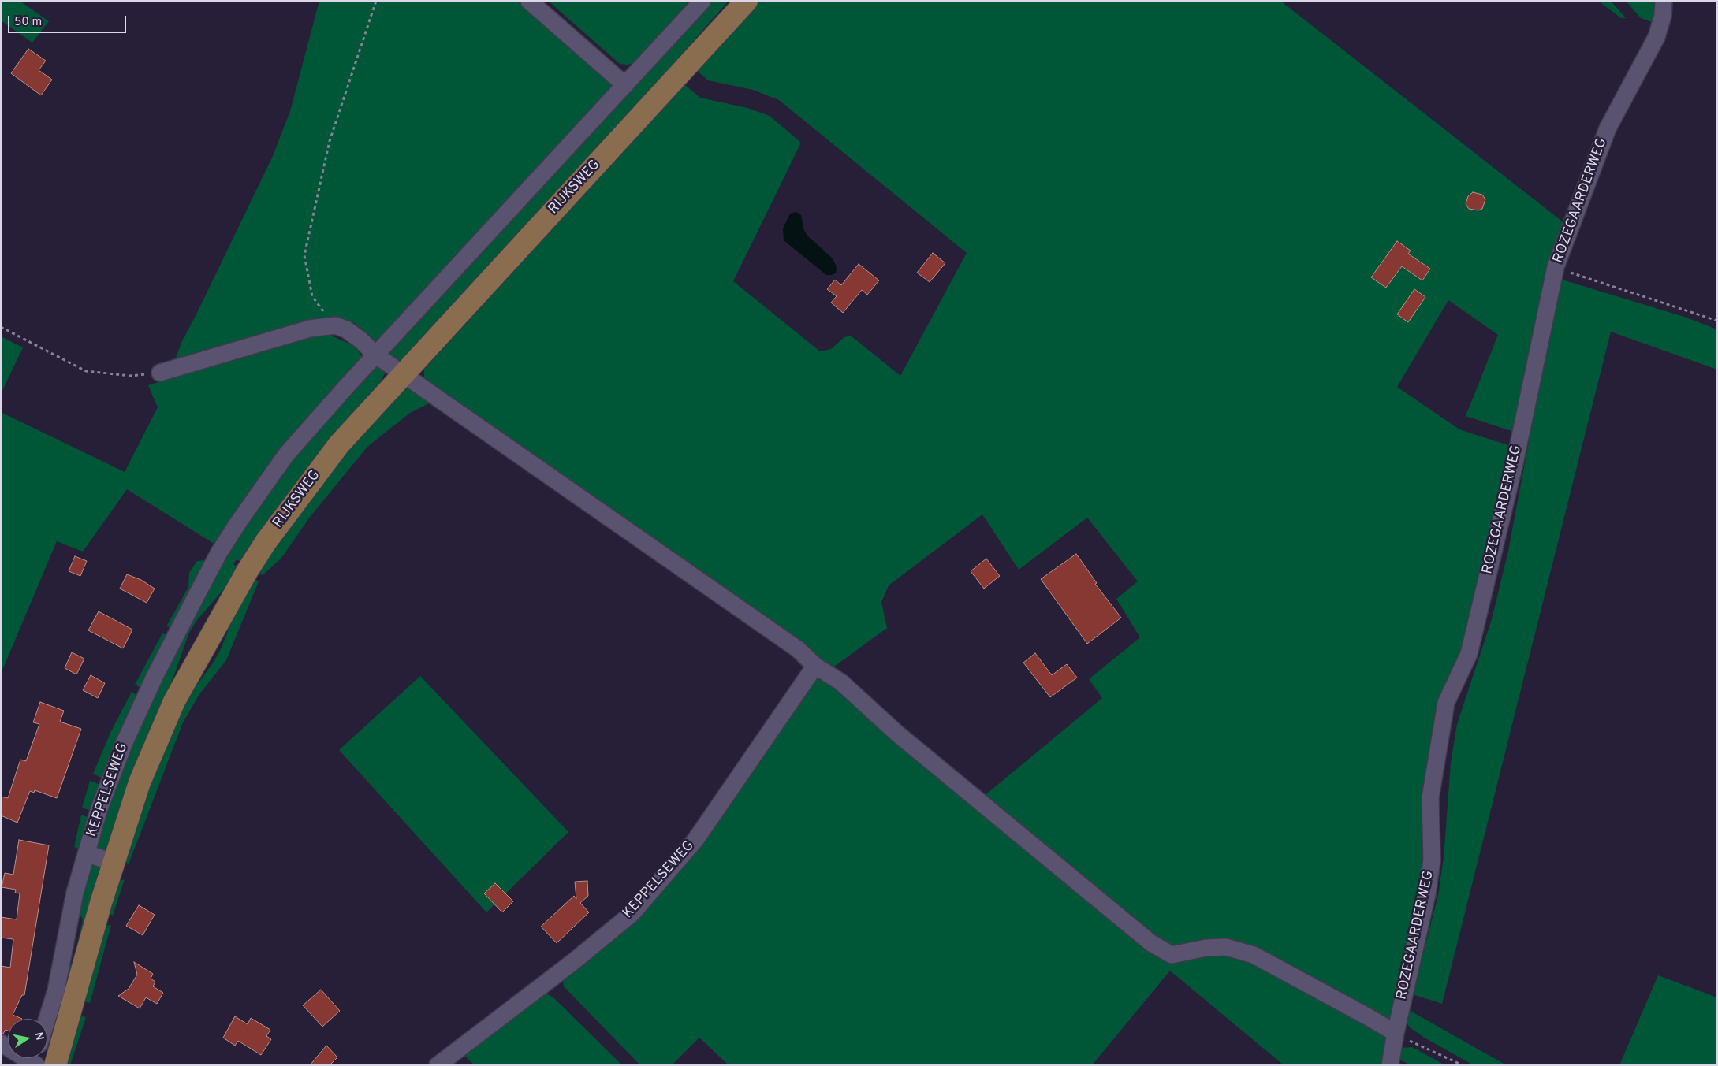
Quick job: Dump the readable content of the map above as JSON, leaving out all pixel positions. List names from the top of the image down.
{
  "streets": {
    "main road": ["RIJKSWEG", "KEPPELSEWEG"],
    "street": ["ROZEGAARDERWEG"]
  },
  "crossings": [
    ["RIJKSWEG", "KEPPELSEWEG"]
  ],
  "scale_bar": "50 m",
  "north": "right"
}
